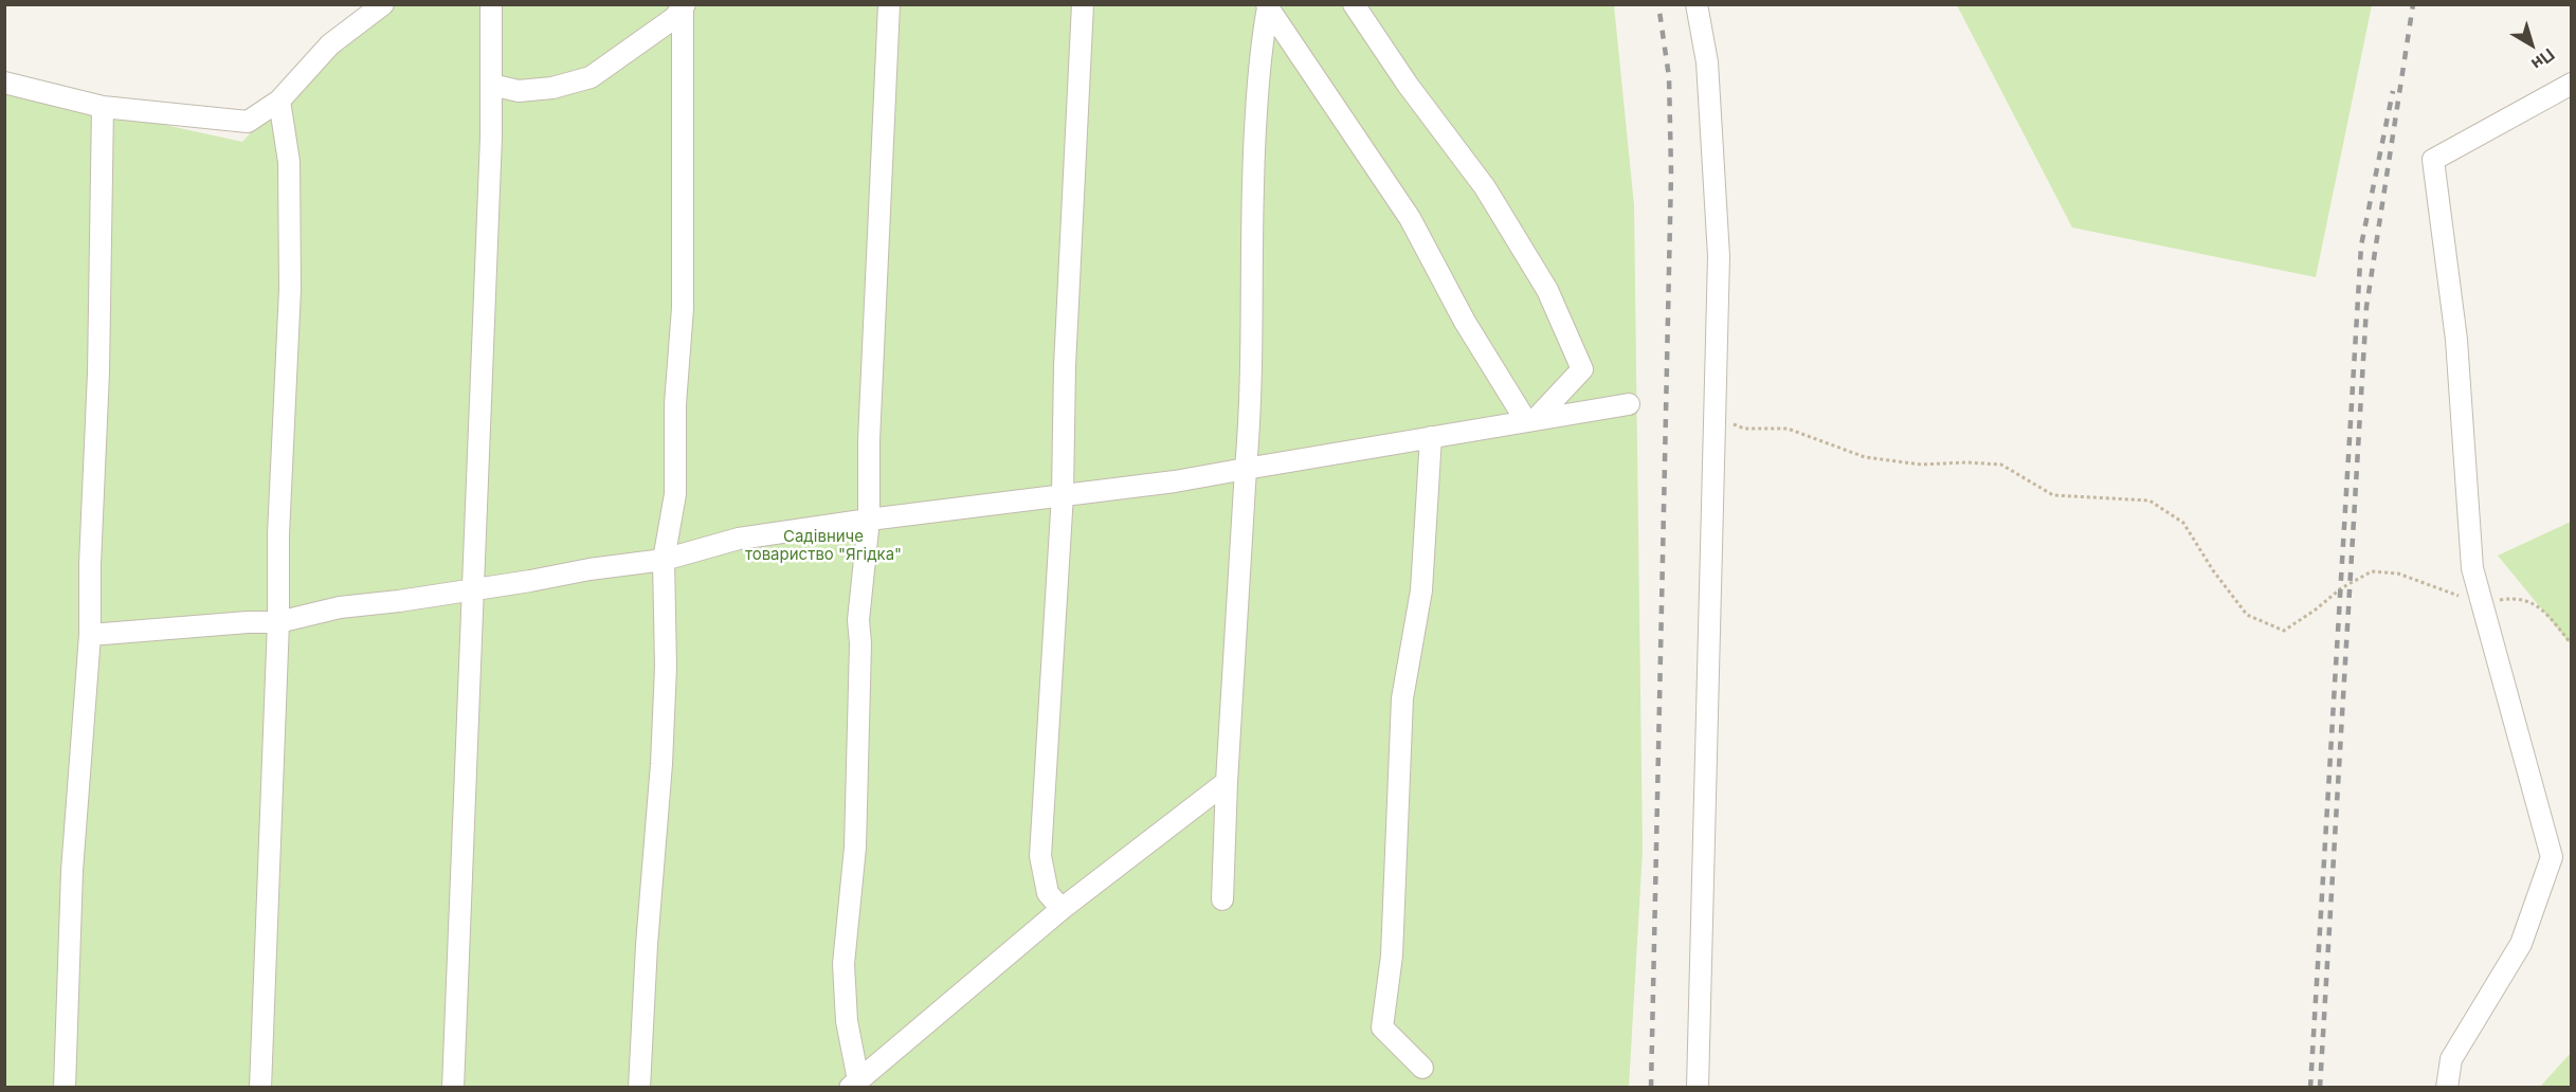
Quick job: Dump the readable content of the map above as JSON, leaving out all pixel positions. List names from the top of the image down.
{
  "parks": ["Садівниче товариство \"Ягідка\""],
  "north": "bottom right"
}
